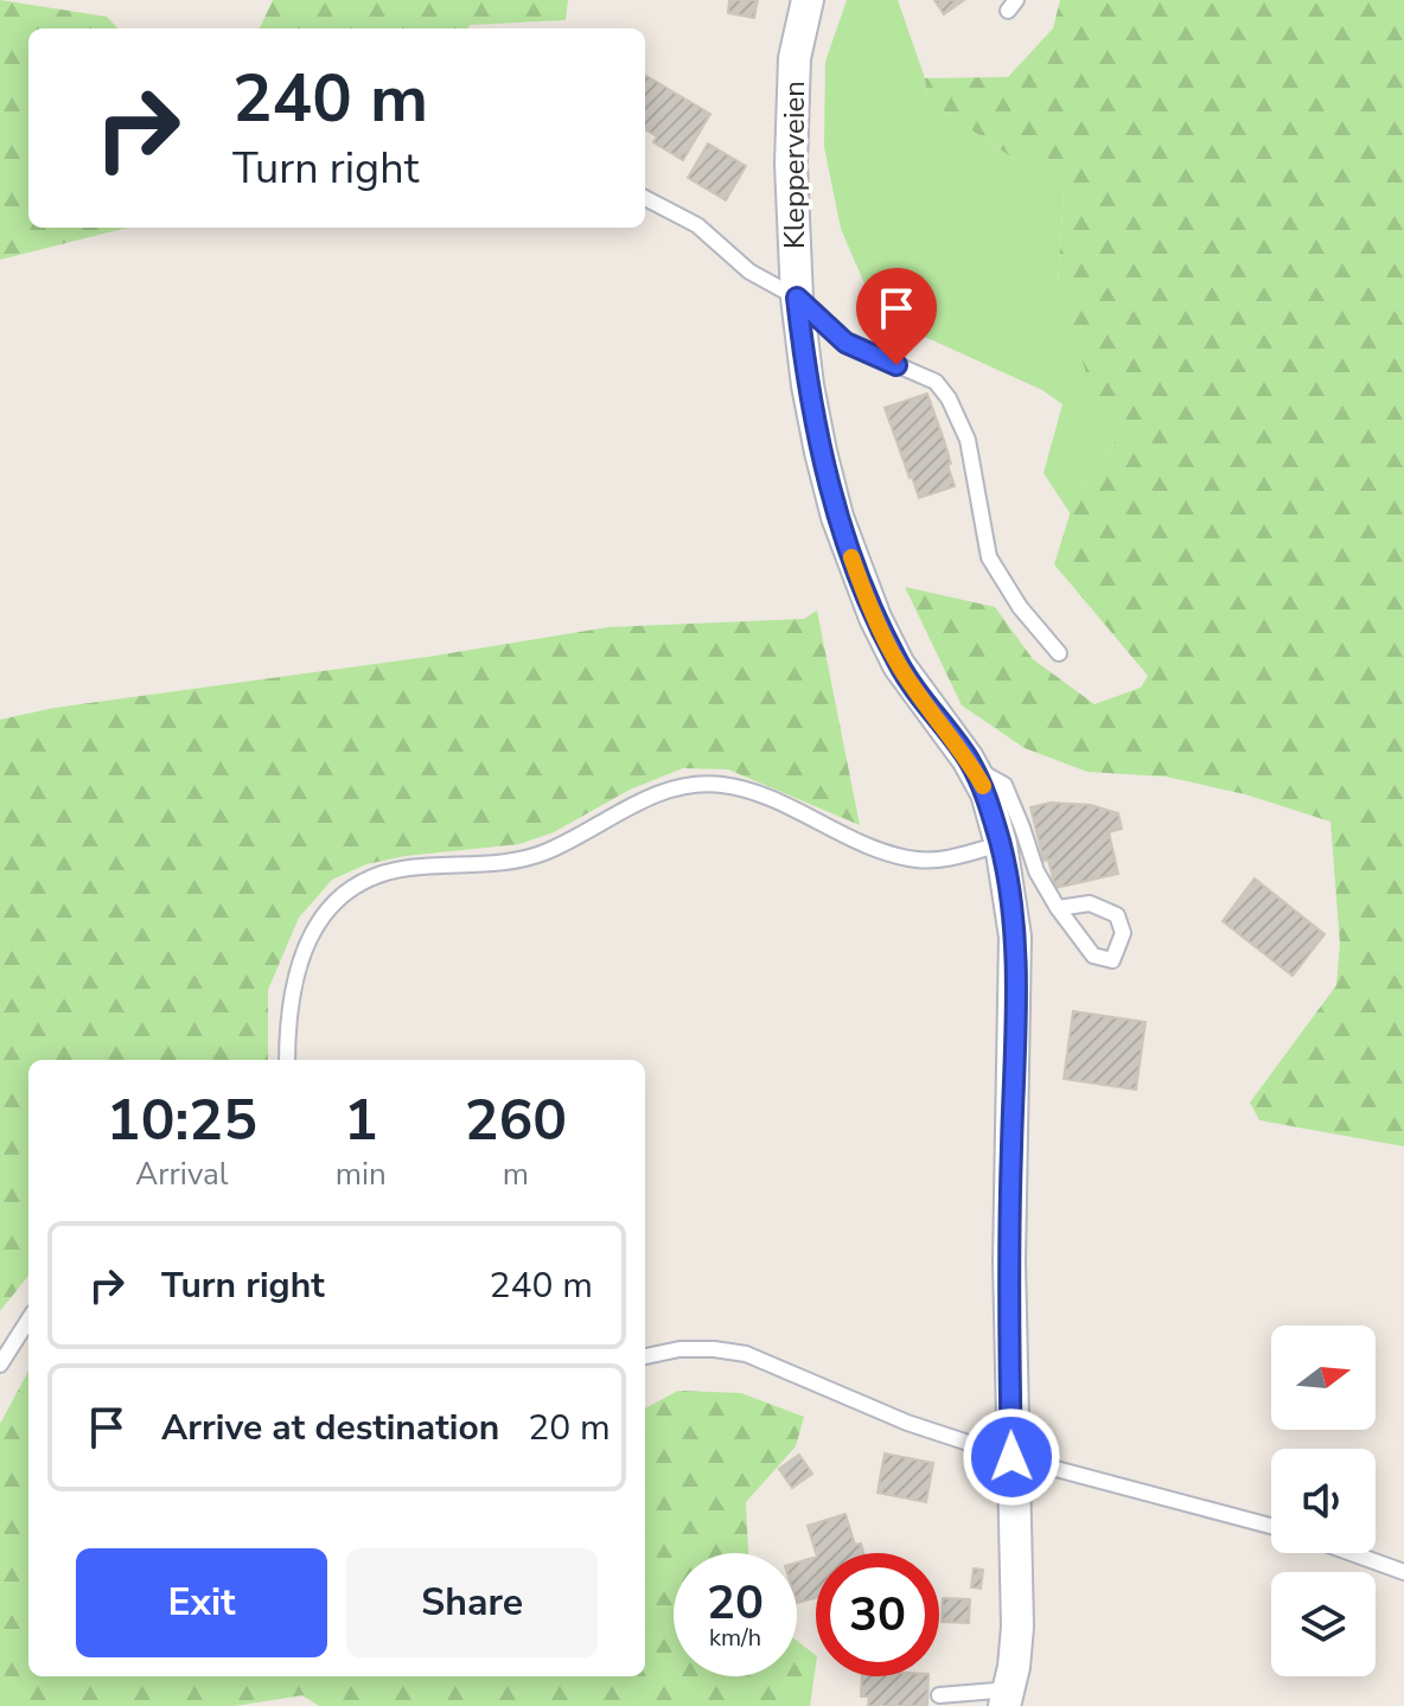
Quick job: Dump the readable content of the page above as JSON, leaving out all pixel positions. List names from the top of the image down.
{
  "streets": {
    "street": ["Klepperveien"]
  },
  "north": "right",
  "page": {
    "turn": ["240 m", "Turn right"],
    "eta": [
      "10:25",
      "Arrival",
      "1",
      "min",
      "260",
      "m"
    ],
    "list": [
      {
        "name": "Turn right",
        "value": "240 m"
      },
      {
        "name": "Arrive at destination",
        "value": "20 m"
      }
    ],
    "buttons": ["Exit", "Share"],
    "speed": "20 km/h",
    "limit": "30"
  }
}
